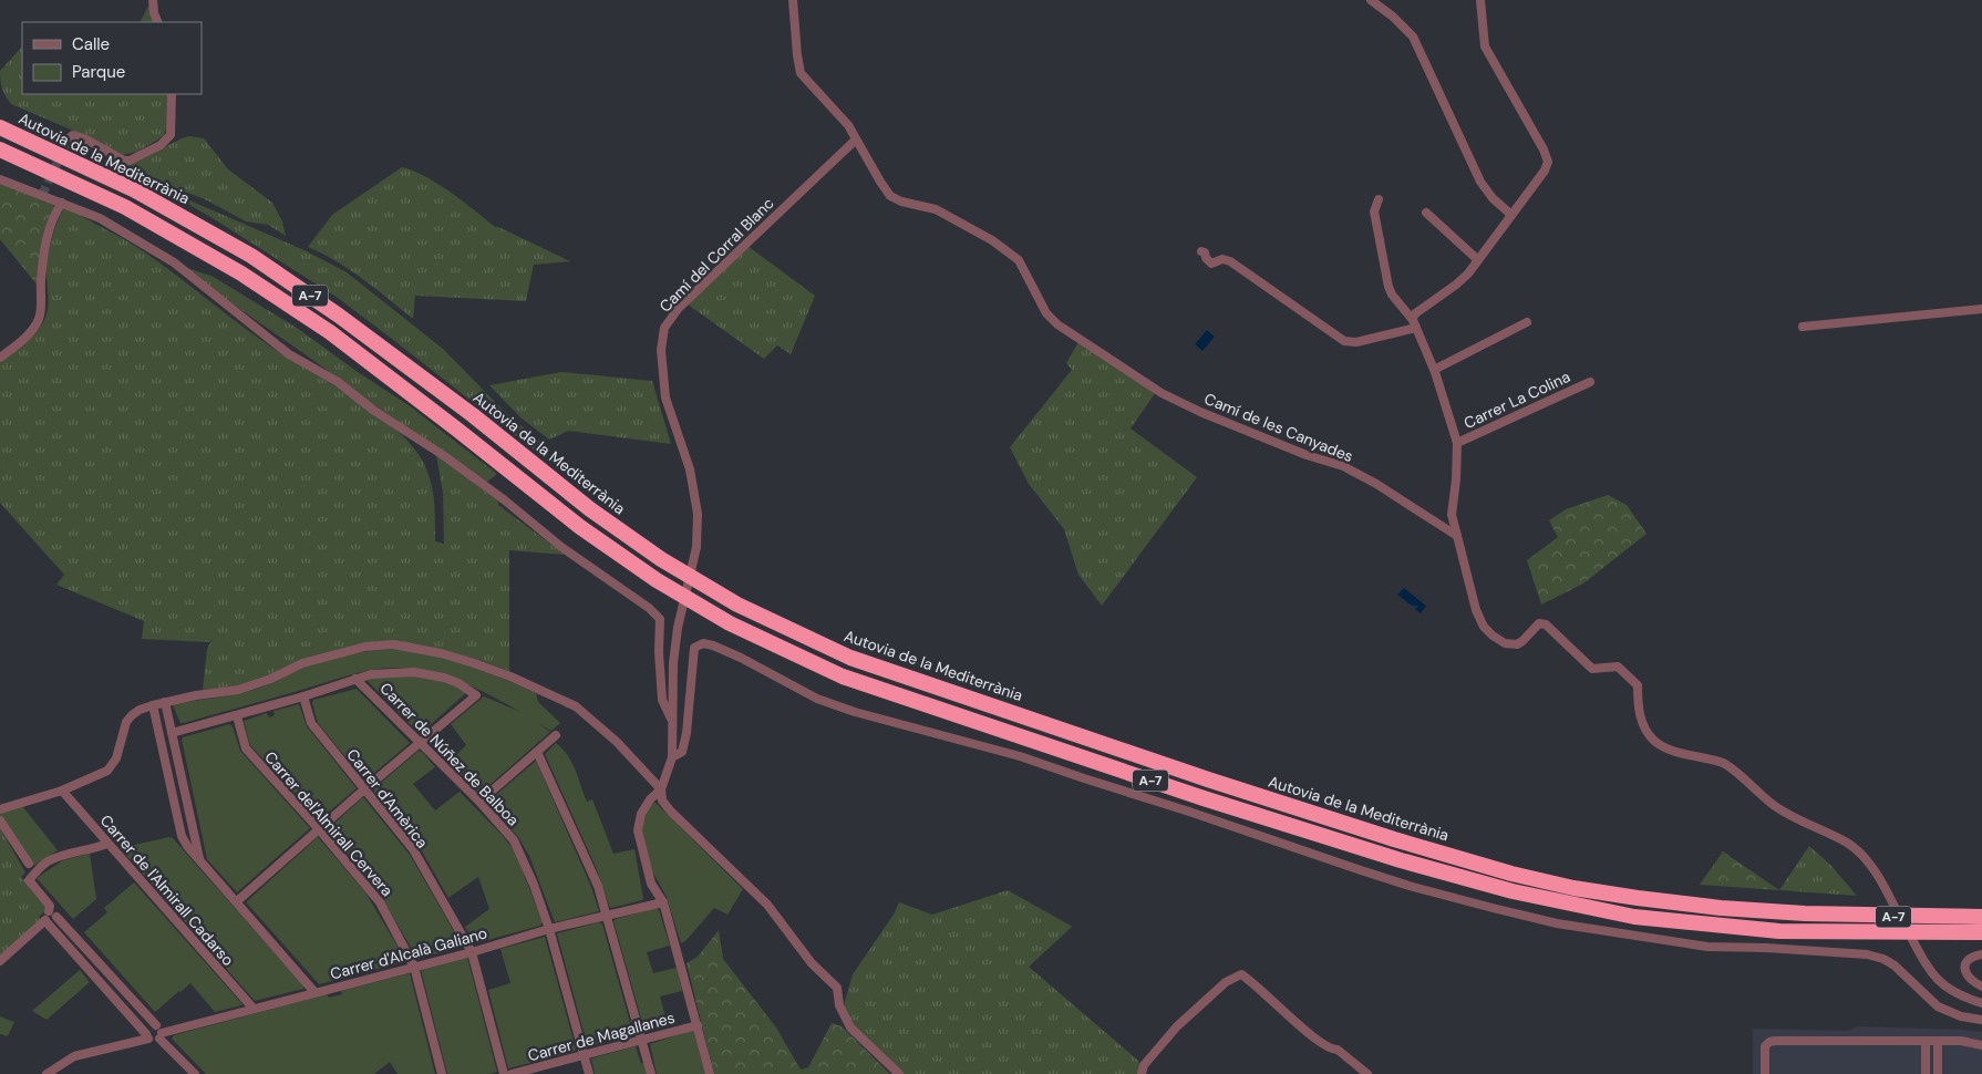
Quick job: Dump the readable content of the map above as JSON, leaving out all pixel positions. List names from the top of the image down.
{
  "streets": {
    "highway": ["Autovia de la Mediterrània", "A-7"],
    "street": [
      "Camí del Corral Blanc",
      "Carrer La Colina",
      "Camí de les Canyades",
      "Carrer de Núñez de Balboa",
      "Carrer d'Amèrica",
      "Carrer del'Almirall Cervera",
      "Carrer de l'Almirall Cadarso",
      "Carrer d'Alcalà Galiano",
      "Carrer de Magallanes"
    ]
  },
  "crossings": [
    ["Camí del Corral Blanc", "Camí de les Canyades"],
    ["Carrer de Núñez de Balboa", "Carrer d'Alcalà Galiano"],
    ["Carrer de Núñez de Balboa", "Carrer de Magallanes"],
    ["Carrer d'Amèrica", "Carrer d'Alcalà Galiano"],
    ["Carrer del'Almirall Cervera", "Carrer d'Alcalà Galiano"],
    ["Carrer de l'Almirall Cadarso", "Carrer d'Alcalà Galiano"]
  ],
  "legend": ["Calle", "Parque"]
}
